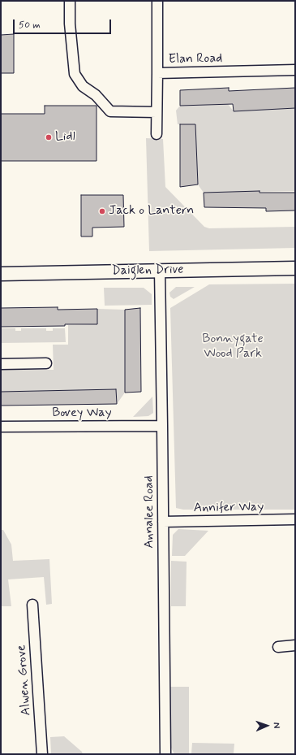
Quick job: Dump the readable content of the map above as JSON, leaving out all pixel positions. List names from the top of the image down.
{
  "streets": {
    "street": [
      "Elan Road",
      "Daiglen Drive",
      "Bovey Way",
      "Annifer Way",
      "Annalee Road",
      "Alwen Grove"
    ]
  },
  "crossings": [
    ["Daiglen Drive", "Annalee Road"],
    ["Bovey Way", "Annalee Road"],
    ["Annifer Way", "Annalee Road"]
  ],
  "parks": ["Bonnygate Wood Park"],
  "places": ["Lidl", "Jack o Lantern"],
  "scale_bar": "50 m",
  "north": "right"
}
